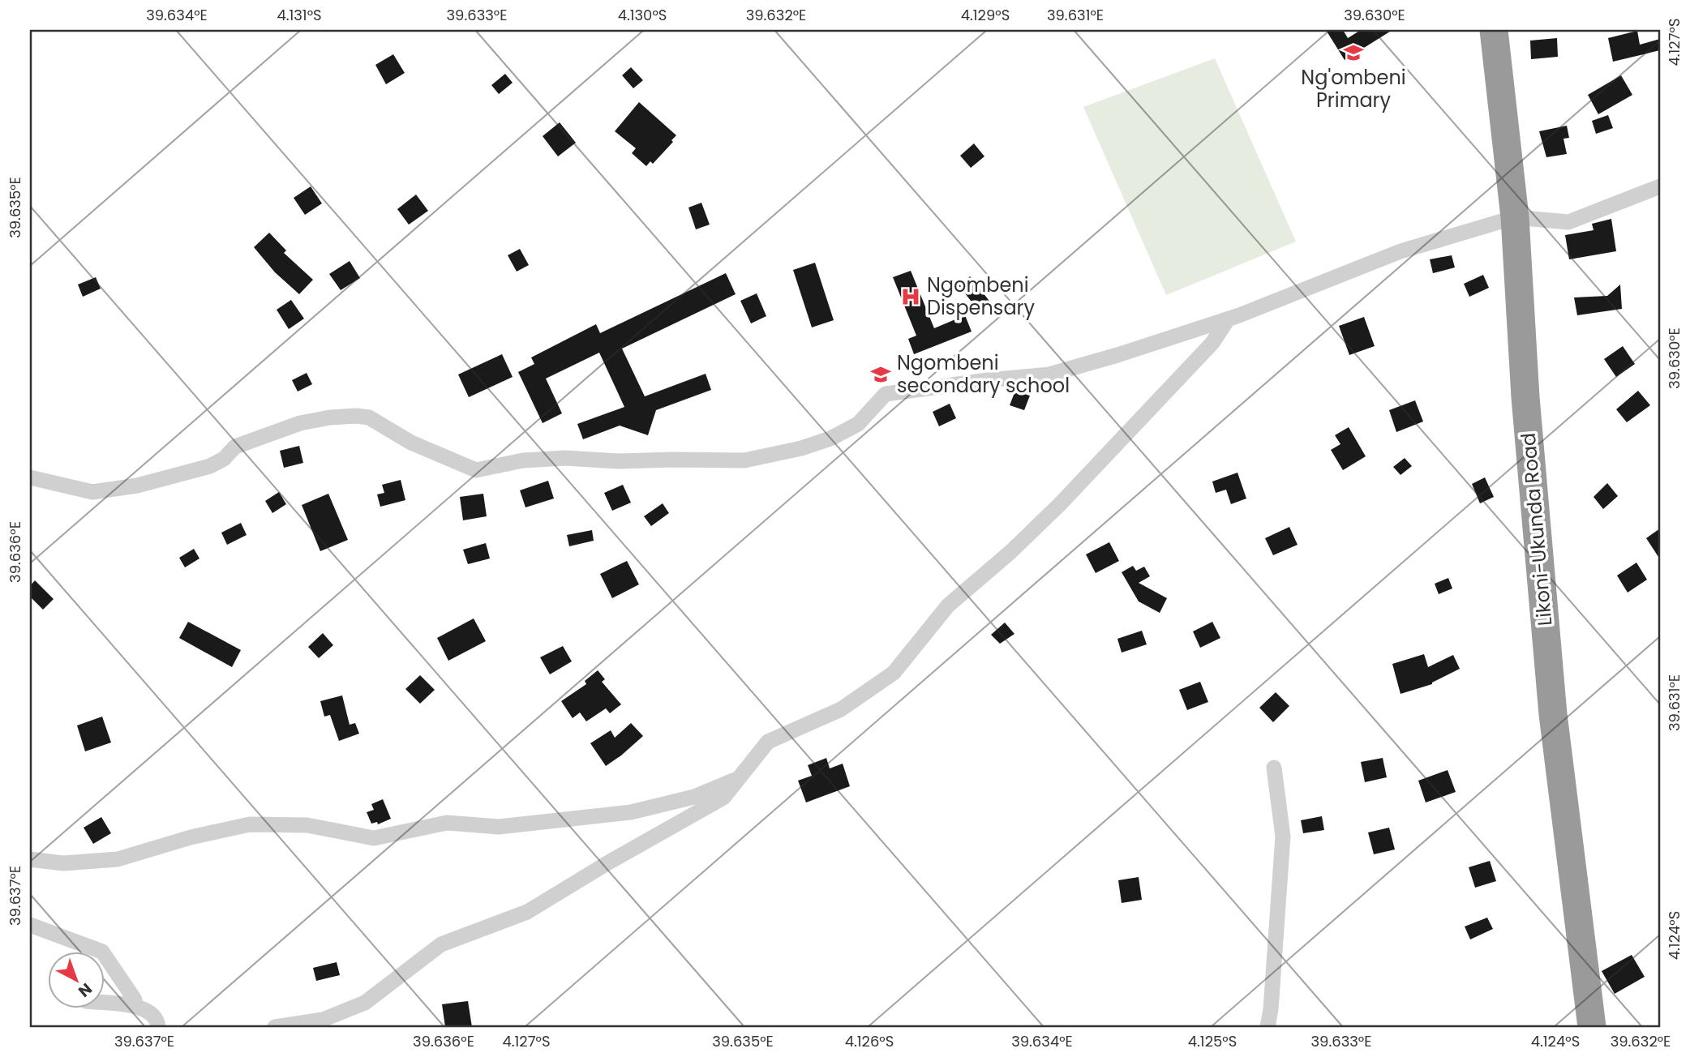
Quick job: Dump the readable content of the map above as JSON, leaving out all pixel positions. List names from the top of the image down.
{
  "streets": {
    "highway": ["Likoni-Ukunda Road"]
  },
  "places": {
    "school or university": ["Ng'ombeni Primary", "Ngombeni secondary school"],
    "hospital": ["Ngombeni Dispensary"]
  },
  "north": "bottom right",
  "coordinates": [
    "39.634°E",
    "4.131°S",
    "39.633°E",
    "4.130°S",
    "39.632°E",
    "4.129°S",
    "39.631°E",
    "39.630°E",
    "4.127°S",
    "39.635°E",
    "39.636°E",
    "39.637°E",
    "4.124°S",
    "4.126°S",
    "4.125°S"
  ]
}
